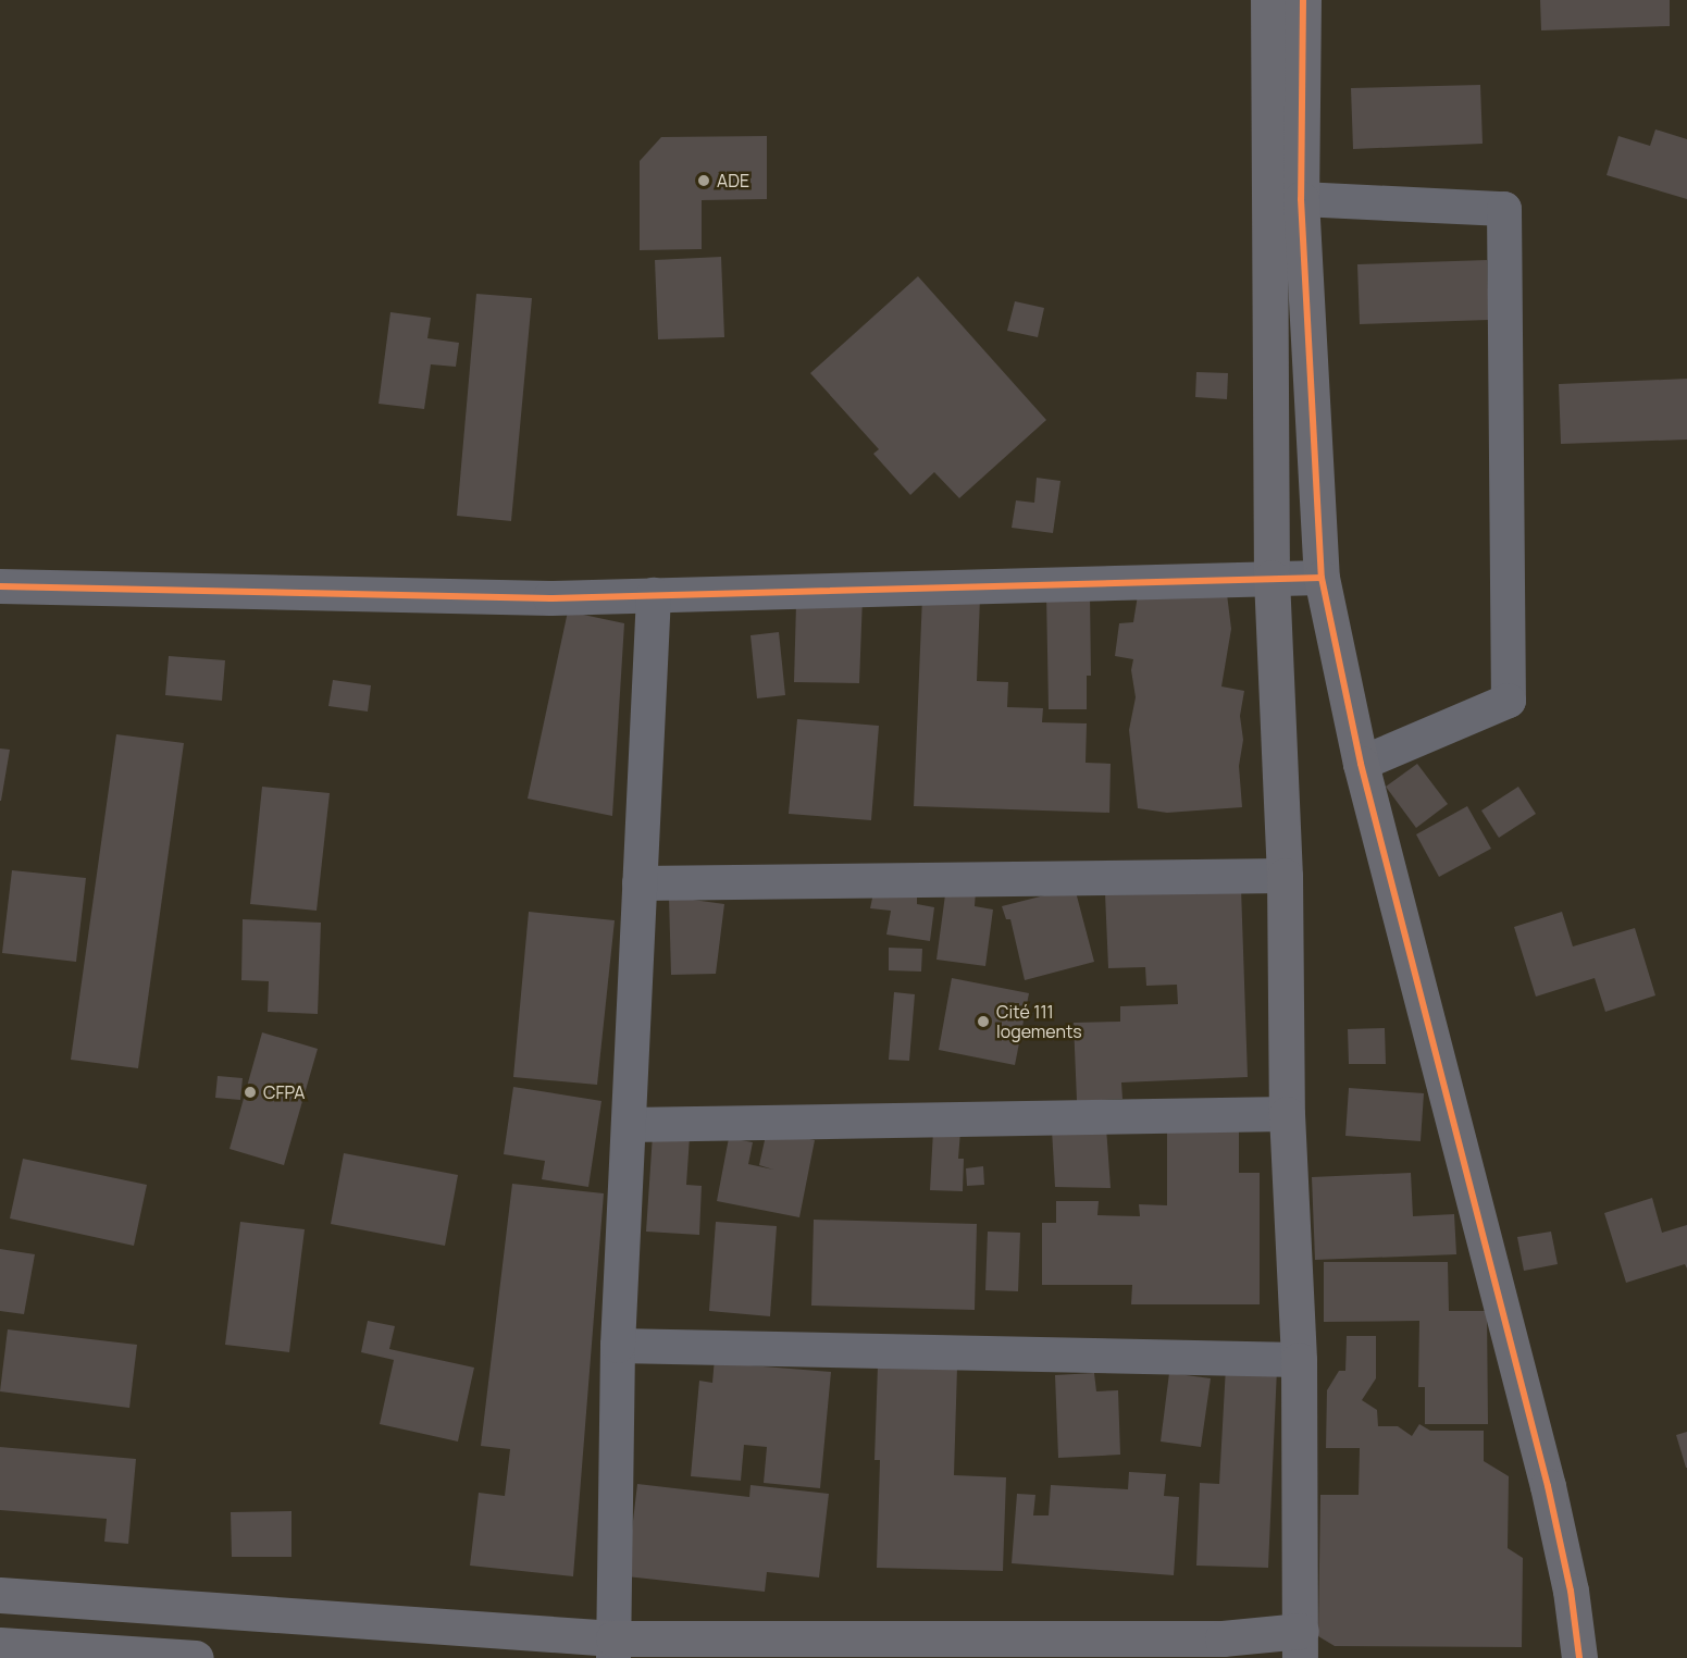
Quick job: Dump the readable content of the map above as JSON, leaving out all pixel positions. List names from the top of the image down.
{
  "places": ["ADE", "Cité 111 logements", "CFPA"]
}
